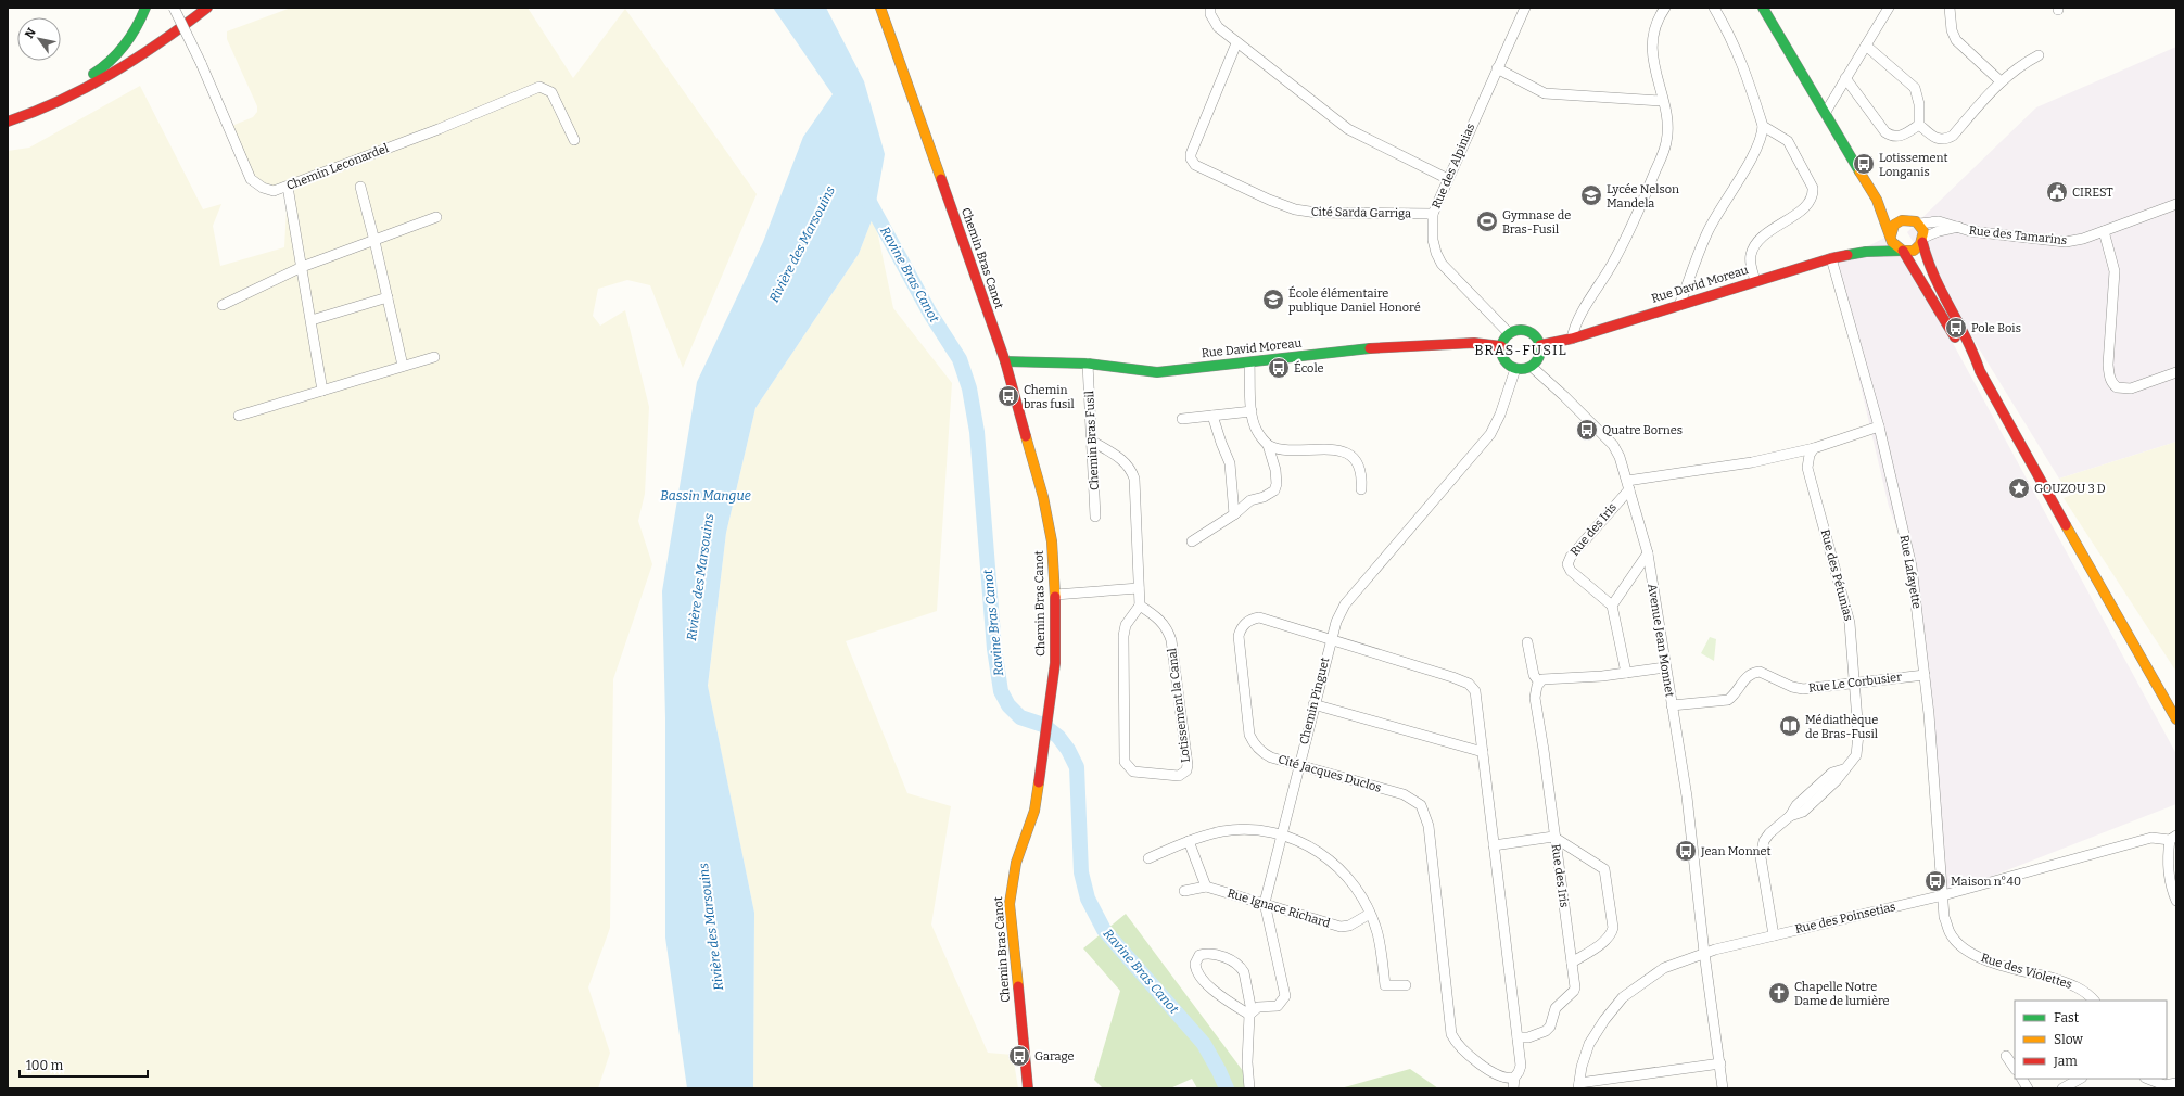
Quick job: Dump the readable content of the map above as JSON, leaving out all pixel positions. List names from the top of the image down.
{
  "streets": {
    "main road": ["Chemin Bras Canot", "Rue David Moreau"],
    "street": [
      "Rue des Alpinias",
      "Chemin Leconardel",
      "Cité Sarda Garriga",
      "Rue des Tamarins",
      "Chemin Bras Fusil",
      "Rue des Iris",
      "Rue Lafayette",
      "Rue des Pétunias",
      "Avenue Jean Monnet",
      "Rue Le Corbusier",
      "Chemin Pinguet",
      "Lotissement la Canal",
      "Cité Jacques Duclos",
      "Rue Ignace Richard",
      "Rue des Poinsetias",
      "Rue des Violettes"
    ]
  },
  "crossings": [
    ["Rue des Alpinias", "Cité Sarda Garriga"],
    ["Rue des Alpinias", "Rue David Moreau"],
    ["Rue des Alpinias", "Avenue Jean Monnet"],
    ["Rue des Alpinias", "Chemin Pinguet"],
    ["Rue des Tamarins", "Rue David Moreau"],
    ["Chemin Bras Canot", "Rue David Moreau"],
    ["Rue David Moreau", "Chemin Bras Fusil"],
    ["Rue David Moreau", "Rue Lafayette"],
    ["Rue David Moreau", "Avenue Jean Monnet"],
    ["Rue David Moreau", "Chemin Pinguet"],
    ["Rue des Iris", "Avenue Jean Monnet"],
    ["Rue des Iris", "Cité Jacques Duclos"],
    ["Rue Lafayette", "Rue Le Corbusier"],
    ["Rue Lafayette", "Rue des Poinsetias"],
    ["Rue Lafayette", "Rue des Violettes"],
    ["Rue des Pétunias", "Rue Le Corbusier"],
    ["Rue des Pétunias", "Rue des Poinsetias"],
    ["Avenue Jean Monnet", "Rue Le Corbusier"],
    ["Avenue Jean Monnet", "Chemin Pinguet"],
    ["Avenue Jean Monnet", "Rue des Poinsetias"],
    ["Chemin Pinguet", "Cité Jacques Duclos"],
    ["Chemin Pinguet", "Rue Ignace Richard"],
    ["Rue des Poinsetias", "Rue des Violettes"]
  ],
  "districts": ["BRAS-FUSIL"],
  "water": ["Rivière des Marsouins", "Ravine Bras Canot", "Bassin Mangue"],
  "places": {
    "bus stop": [
      "Lotissement Longanis",
      "Pole Bois",
      "École",
      "Chemin bras fusil",
      "Quatre Bornes",
      "Jean Monnet",
      "Maison n°40",
      "Garage"
    ],
    "public building": ["CIREST"],
    "school or university": ["Lycée Nelson Mandela", "École élémentaire publique Daniel Honoré"],
    "sports": ["Gymnase de Bras-Fusil"],
    "place": ["GOUZOU 3 D"],
    "library": ["Médiathèque de Bras-Fusil"],
    "church": ["Chapelle Notre Dame de lumière"]
  },
  "legend": ["Fast", "Slow", "Jam"],
  "scale_bar": "100 m",
  "north": "top left"
}
